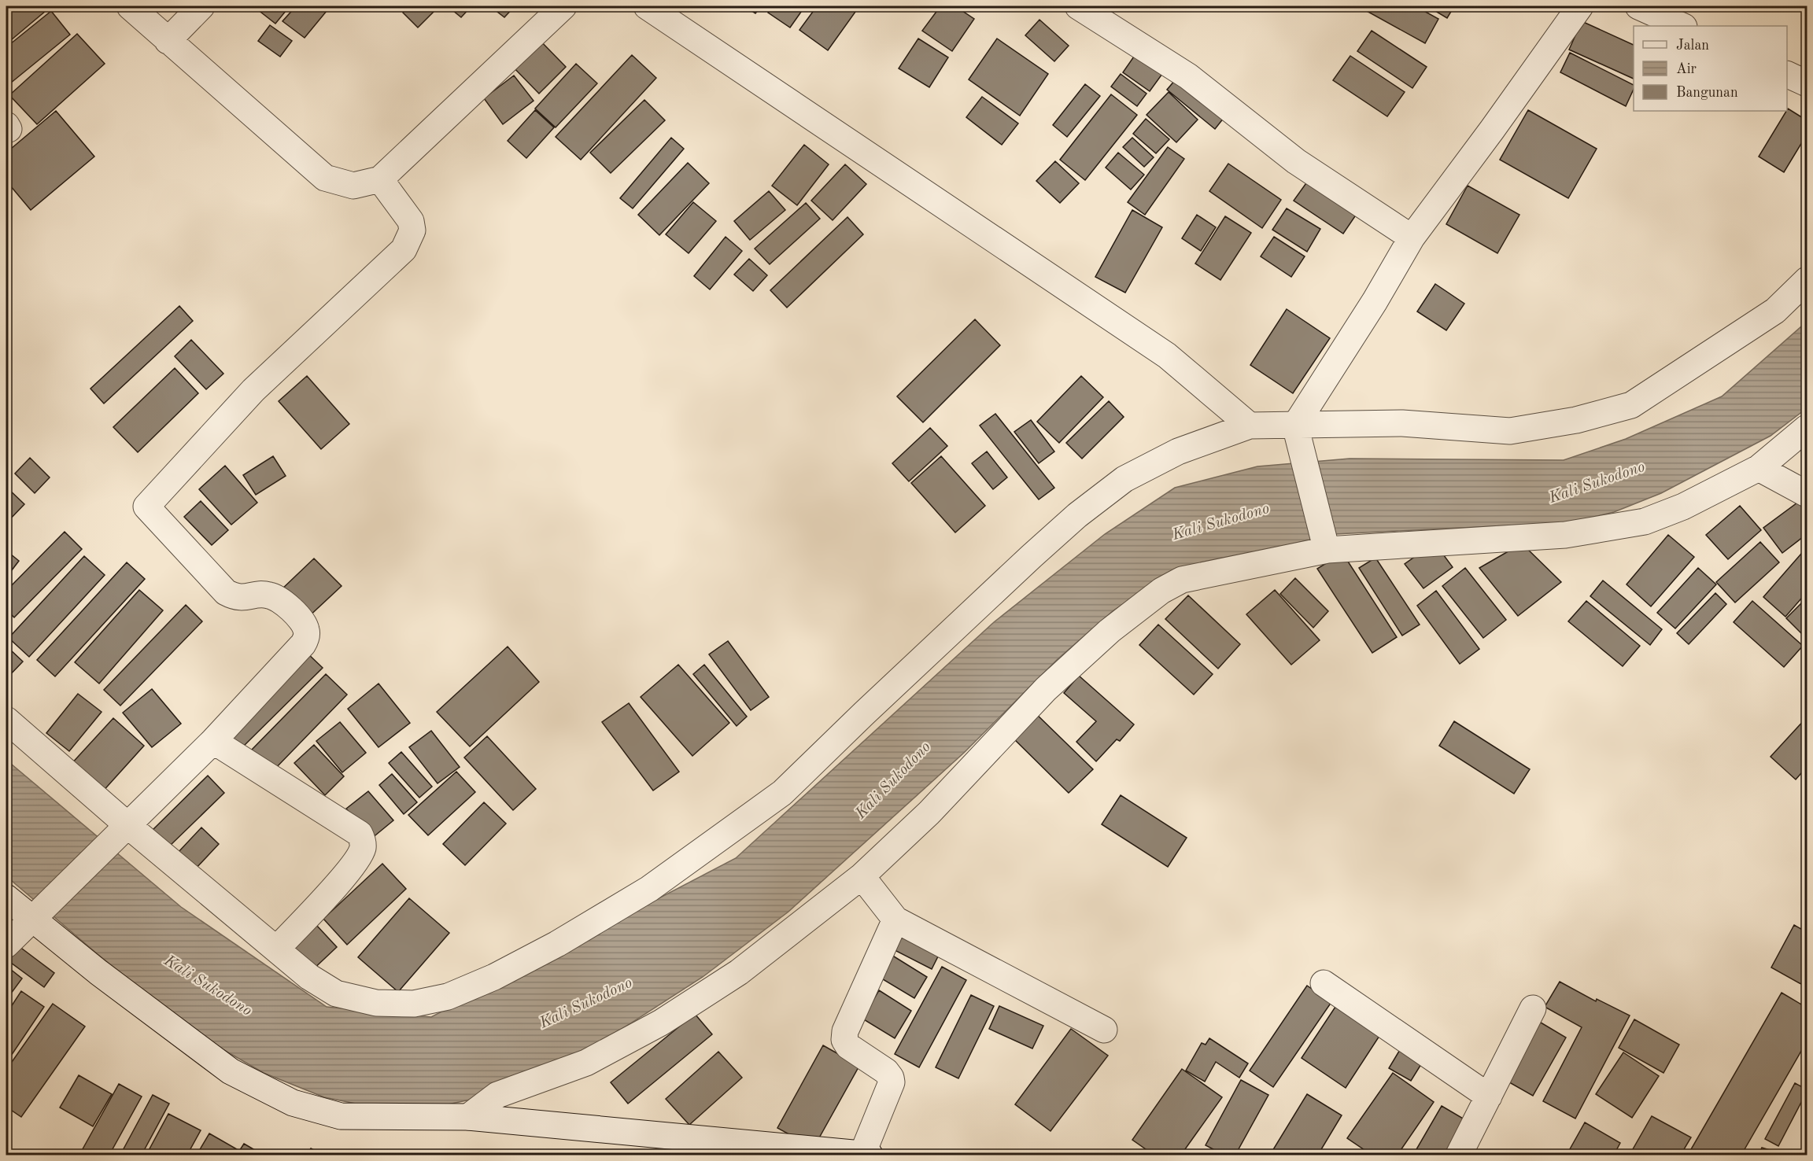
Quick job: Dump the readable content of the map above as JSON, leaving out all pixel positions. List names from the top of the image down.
{
  "water": ["Kali Sukodono"],
  "legend": ["Jalan", "Air", "Bangunan"]
}
